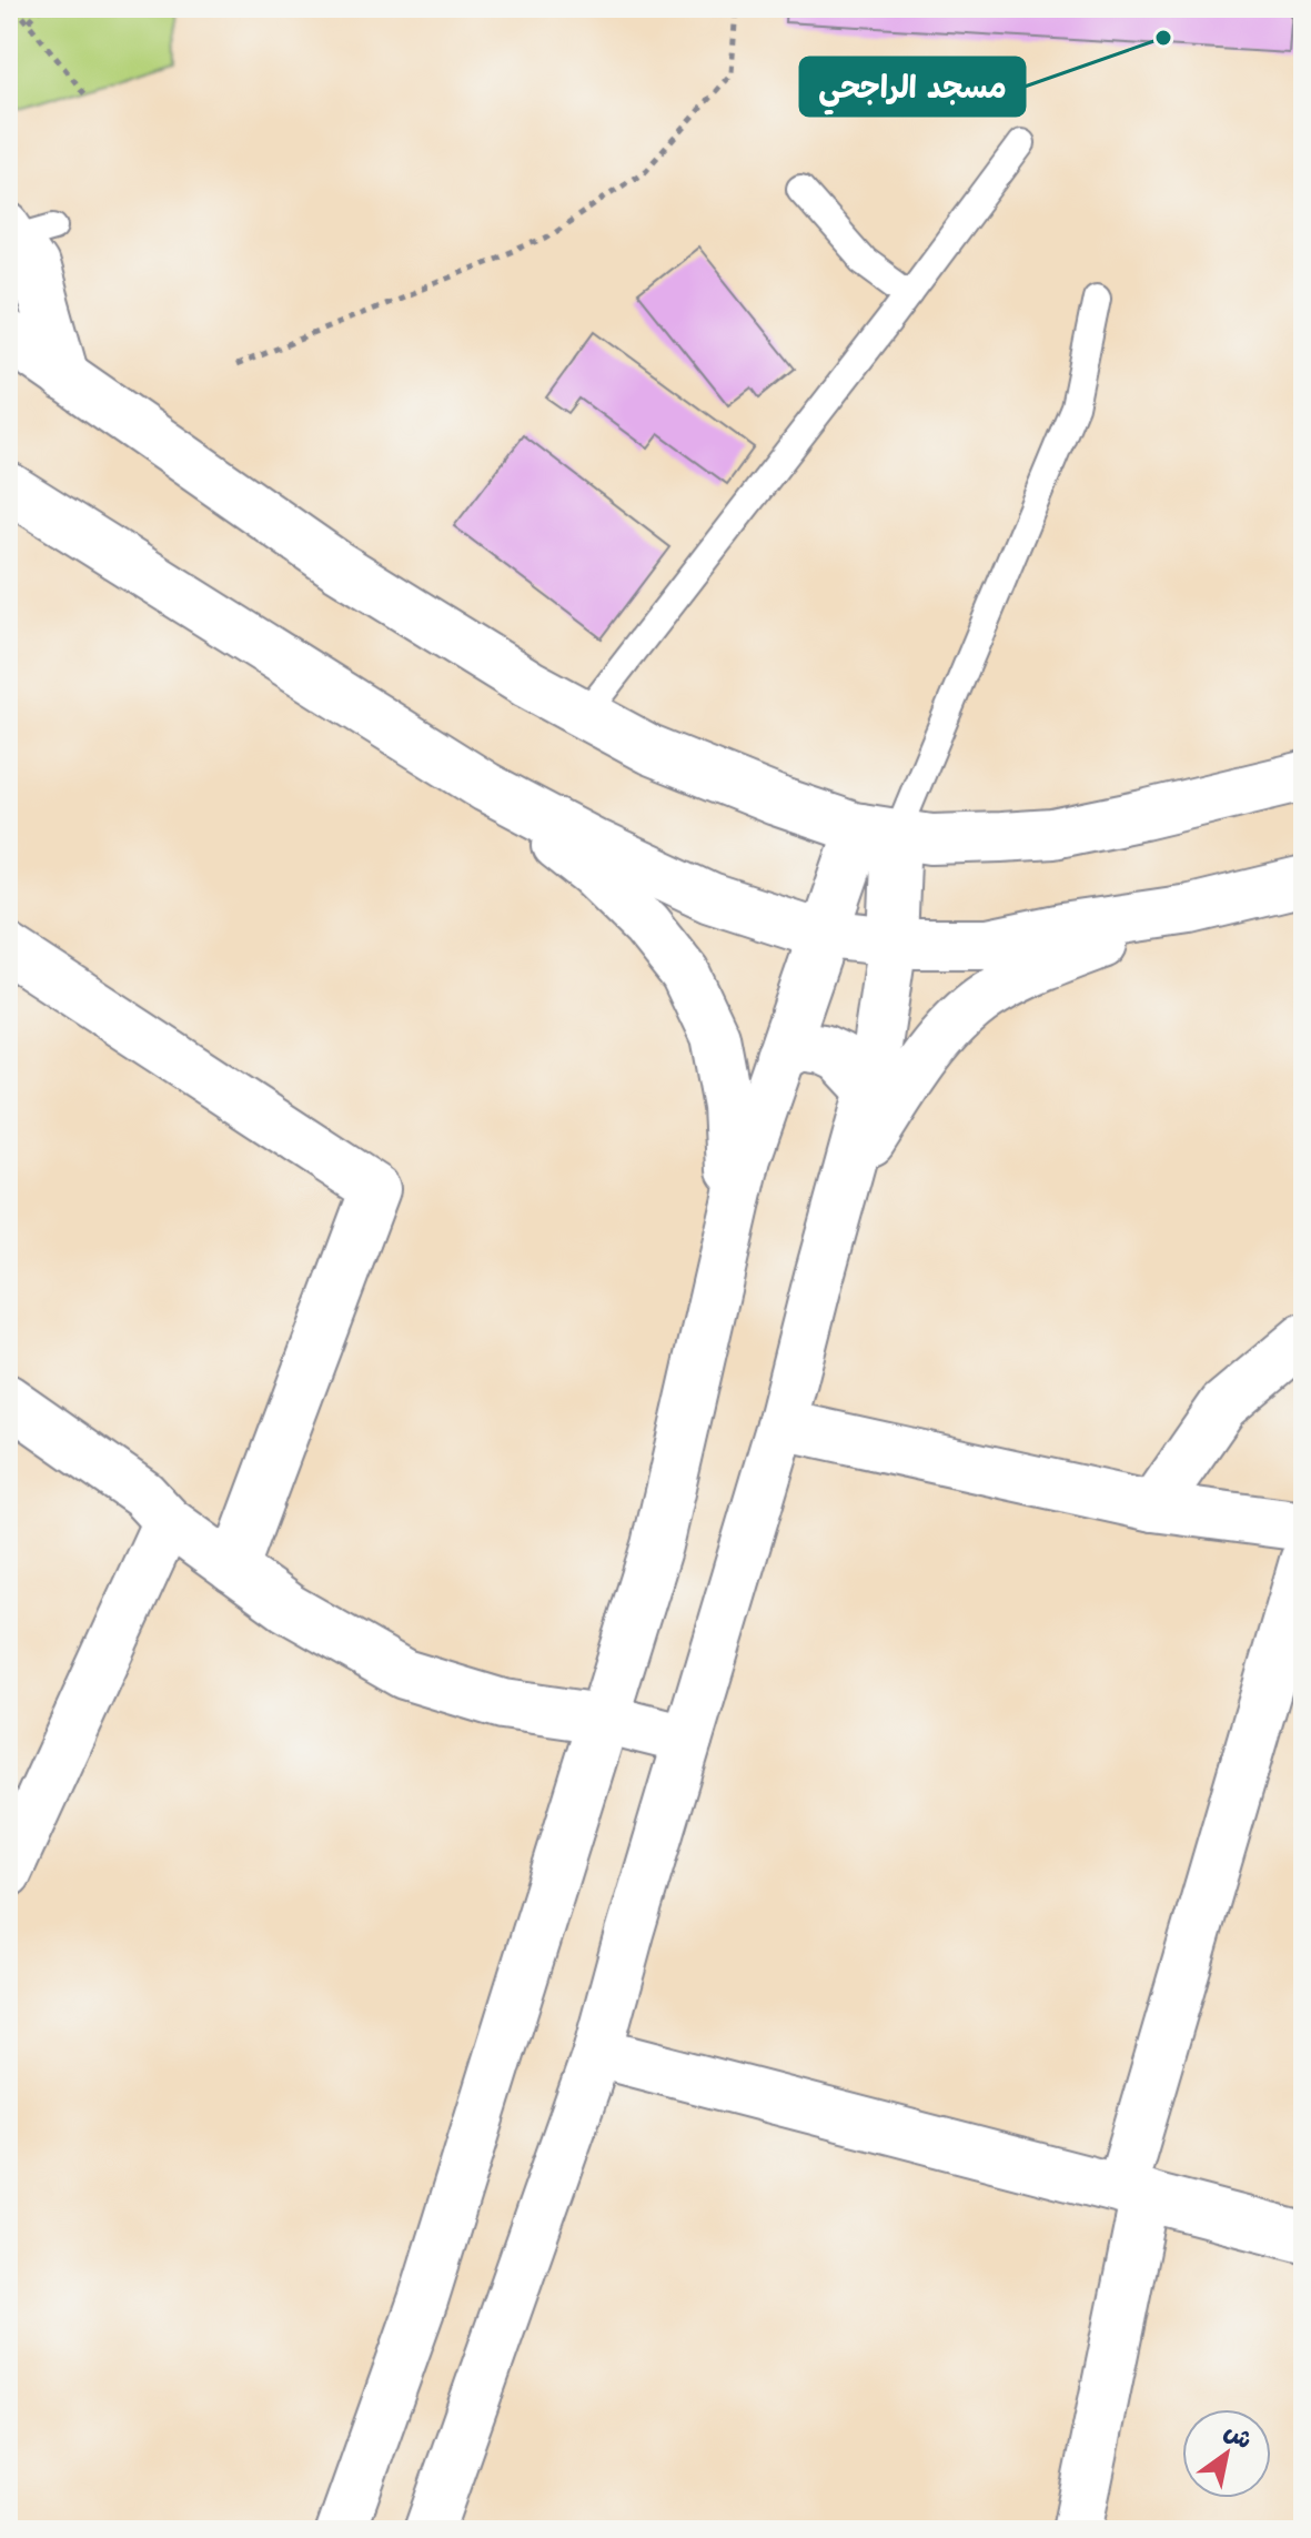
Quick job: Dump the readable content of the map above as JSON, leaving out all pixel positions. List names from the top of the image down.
{
  "places": ["مسجد الراجحي"],
  "north": "top right"
}
